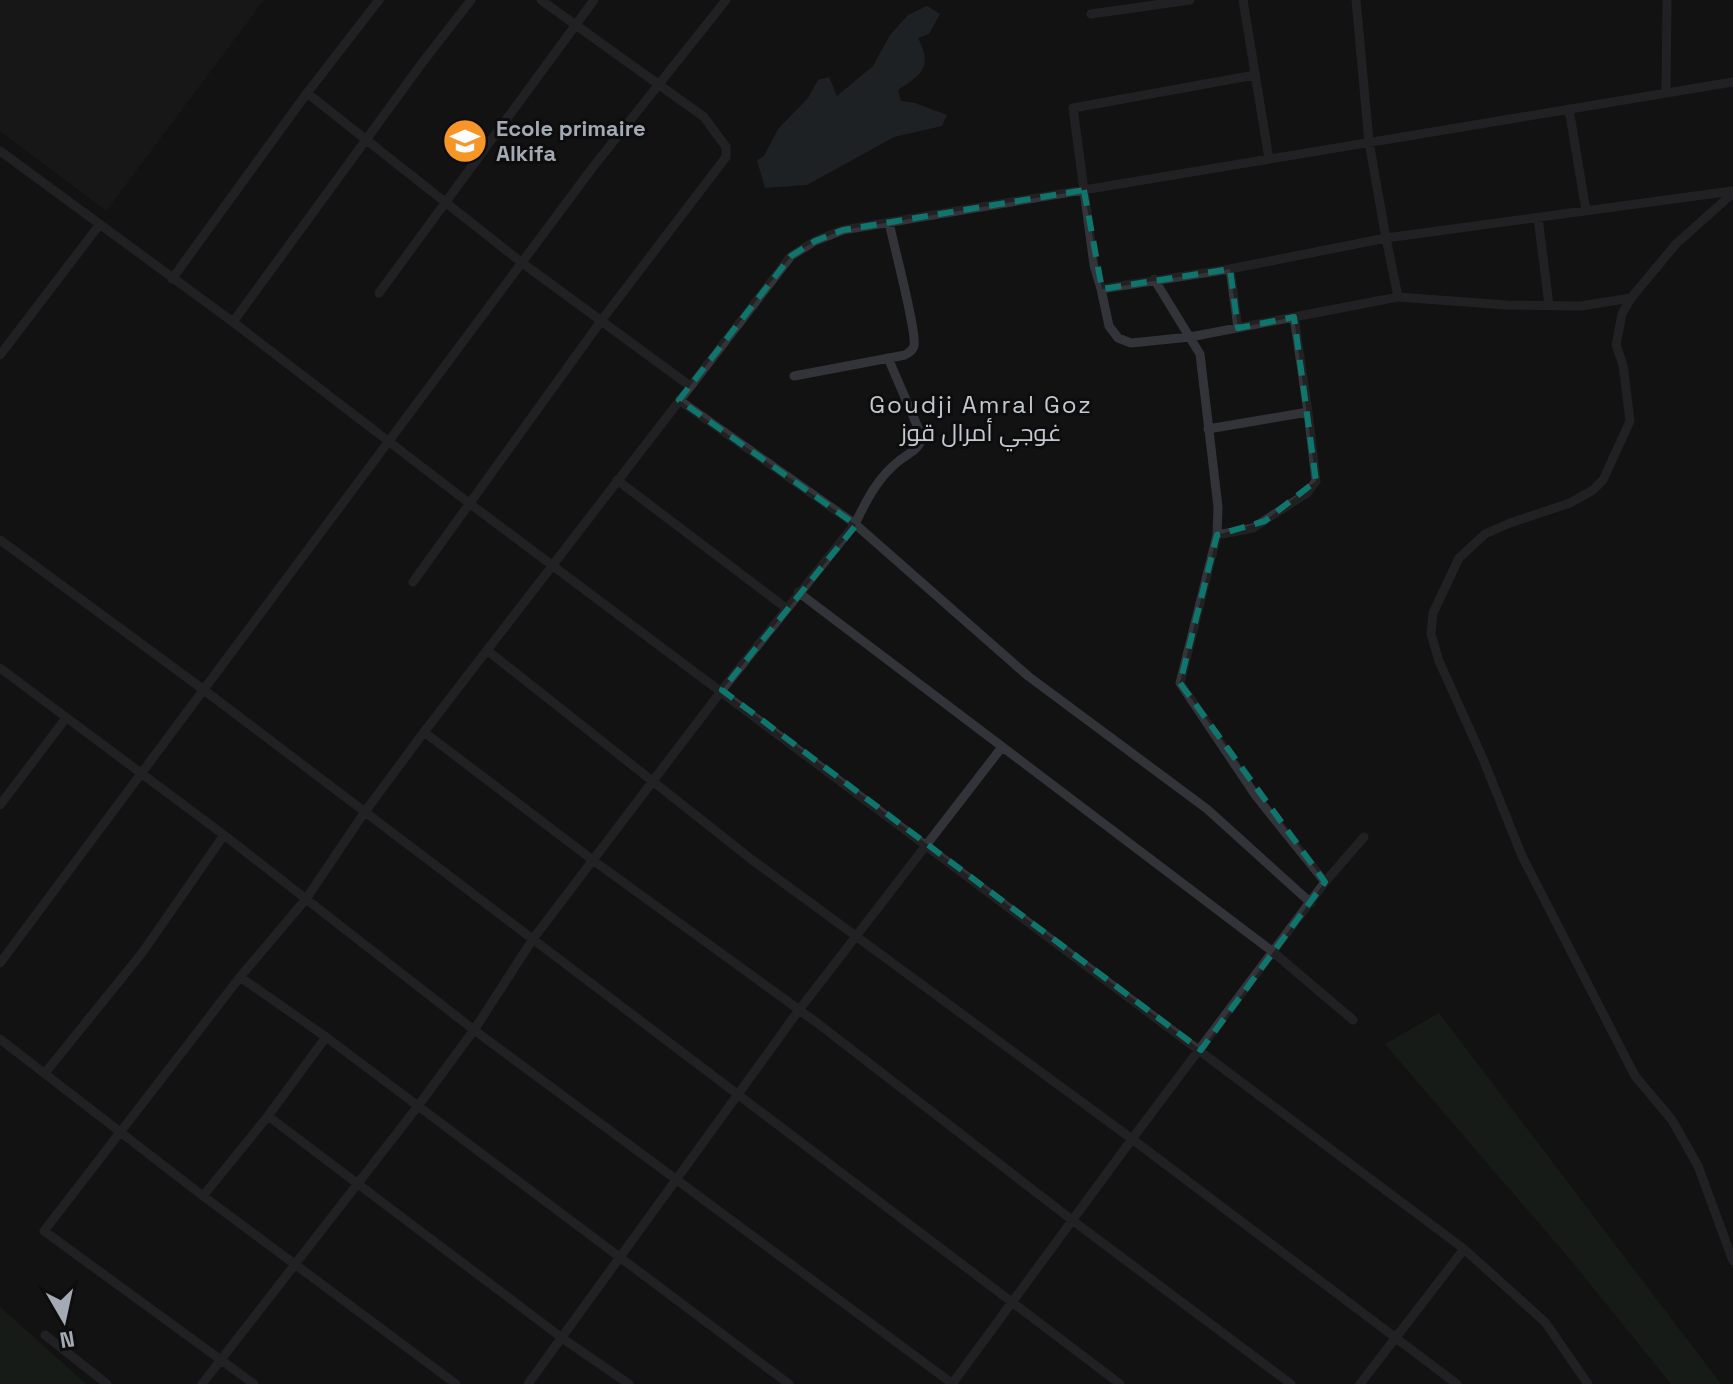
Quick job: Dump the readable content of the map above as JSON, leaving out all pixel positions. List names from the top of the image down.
{
  "districts": ["Goudji Amral Goz غوجي أمرال قوز"],
  "places": {
    "school or university": ["Ecole primaire Alkifa"]
  },
  "north": "bottom"
}
